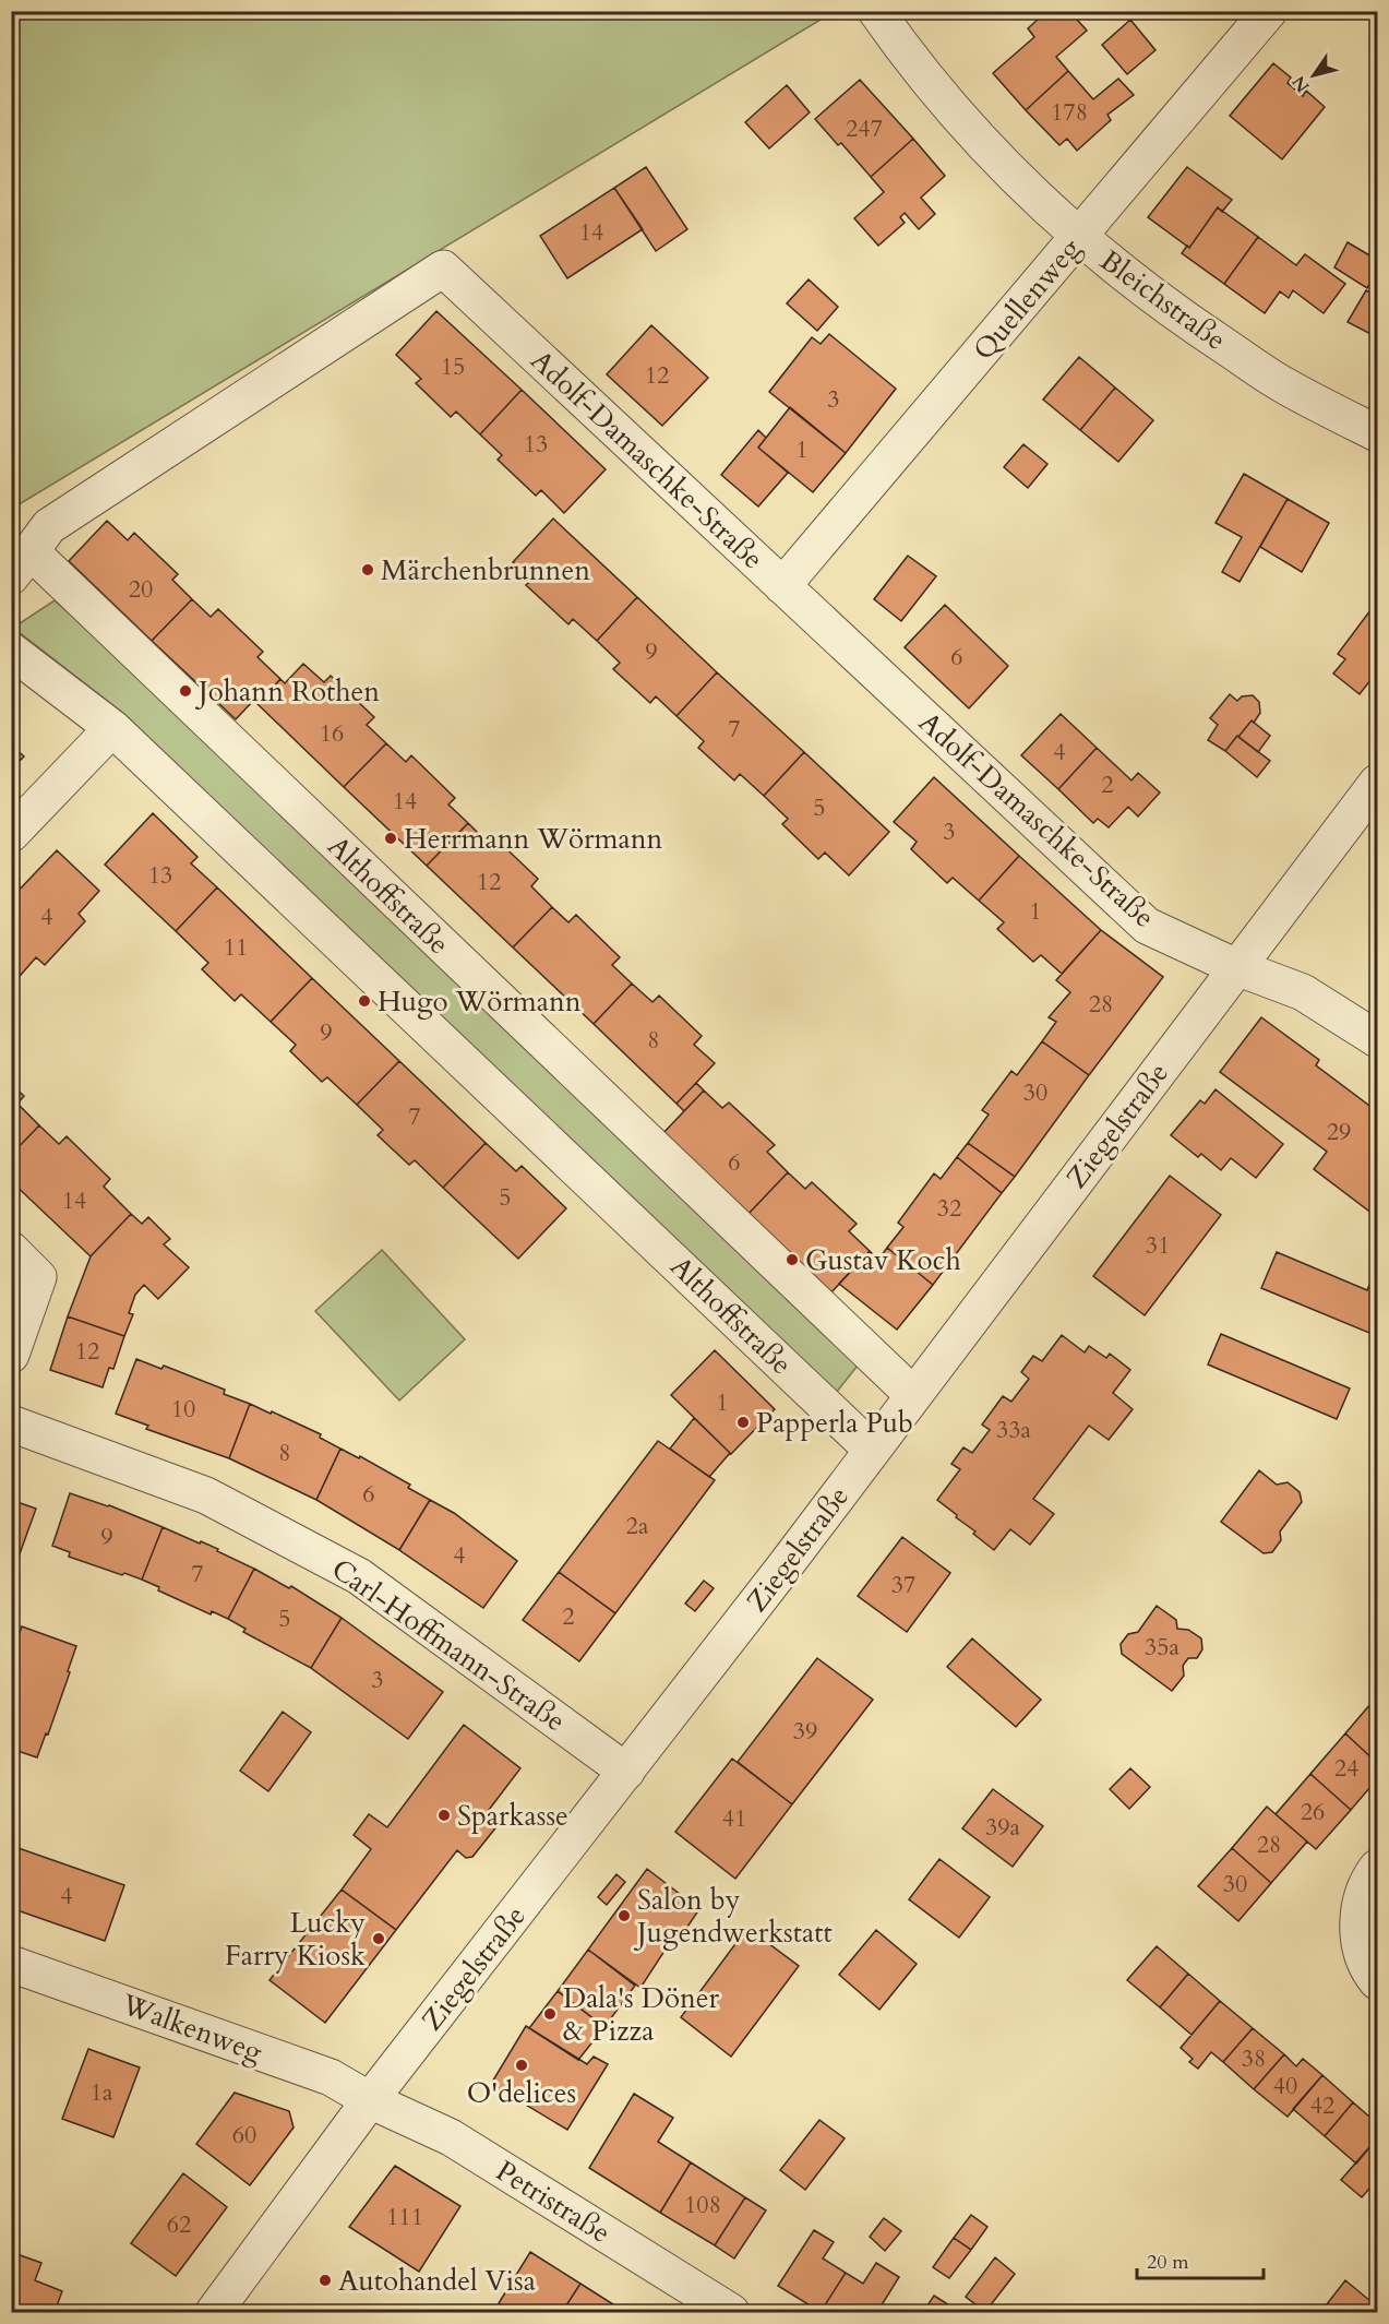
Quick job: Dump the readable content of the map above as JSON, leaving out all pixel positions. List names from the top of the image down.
{
  "streets": {
    "street": [
      "Quellenweg",
      "Bleichstraße",
      "Adolf-Damaschke-Straße",
      "Althoffstraße",
      "Ziegelstraße",
      "Carl-Hoffmann-Straße",
      "Walkenweg",
      "Petristraße"
    ]
  },
  "crossings": [
    ["Quellenweg", "Bleichstraße"],
    ["Quellenweg", "Adolf-Damaschke-Straße"],
    ["Adolf-Damaschke-Straße", "Althoffstraße"],
    ["Adolf-Damaschke-Straße", "Ziegelstraße"],
    ["Althoffstraße", "Ziegelstraße"],
    ["Ziegelstraße", "Carl-Hoffmann-Straße"],
    ["Ziegelstraße", "Walkenweg"],
    ["Ziegelstraße", "Petristraße"],
    ["Walkenweg", "Petristraße"]
  ],
  "places": [
    "Märchenbrunnen",
    "Johann Rothen",
    "Herrmann Wörmann",
    "Hugo Wörmann",
    "Gustav Koch",
    "Papperla Pub",
    "Sparkasse",
    "Salon by Jugendwerkstatt",
    "Lucky Farry Kiosk",
    "Dala's Döner & Pizza",
    "O'delices",
    "Autohandel Visa"
  ],
  "house_numbers": [
    "178",
    "247",
    "14",
    "15",
    "12",
    "3",
    "13",
    "1",
    "20",
    "9",
    "6",
    "7",
    "16",
    "4",
    "2",
    "14",
    "5",
    "3",
    "13",
    "12",
    "1",
    "4",
    "11",
    "28",
    "9",
    "8",
    "30",
    "7",
    "29",
    "6",
    "5",
    "14",
    "32",
    "31",
    "12",
    "1",
    "10",
    "33a",
    "8",
    "6",
    "2a",
    "9",
    "4",
    "7",
    "37",
    "2",
    "5",
    "35a",
    "3",
    "39",
    "24",
    "26",
    "41",
    "39a",
    "28",
    "30",
    "4",
    "38",
    "40",
    "1a",
    "42",
    "60",
    "108",
    "111",
    "62"
  ],
  "scale_bar": "20 m",
  "north": "bottom left"
}
